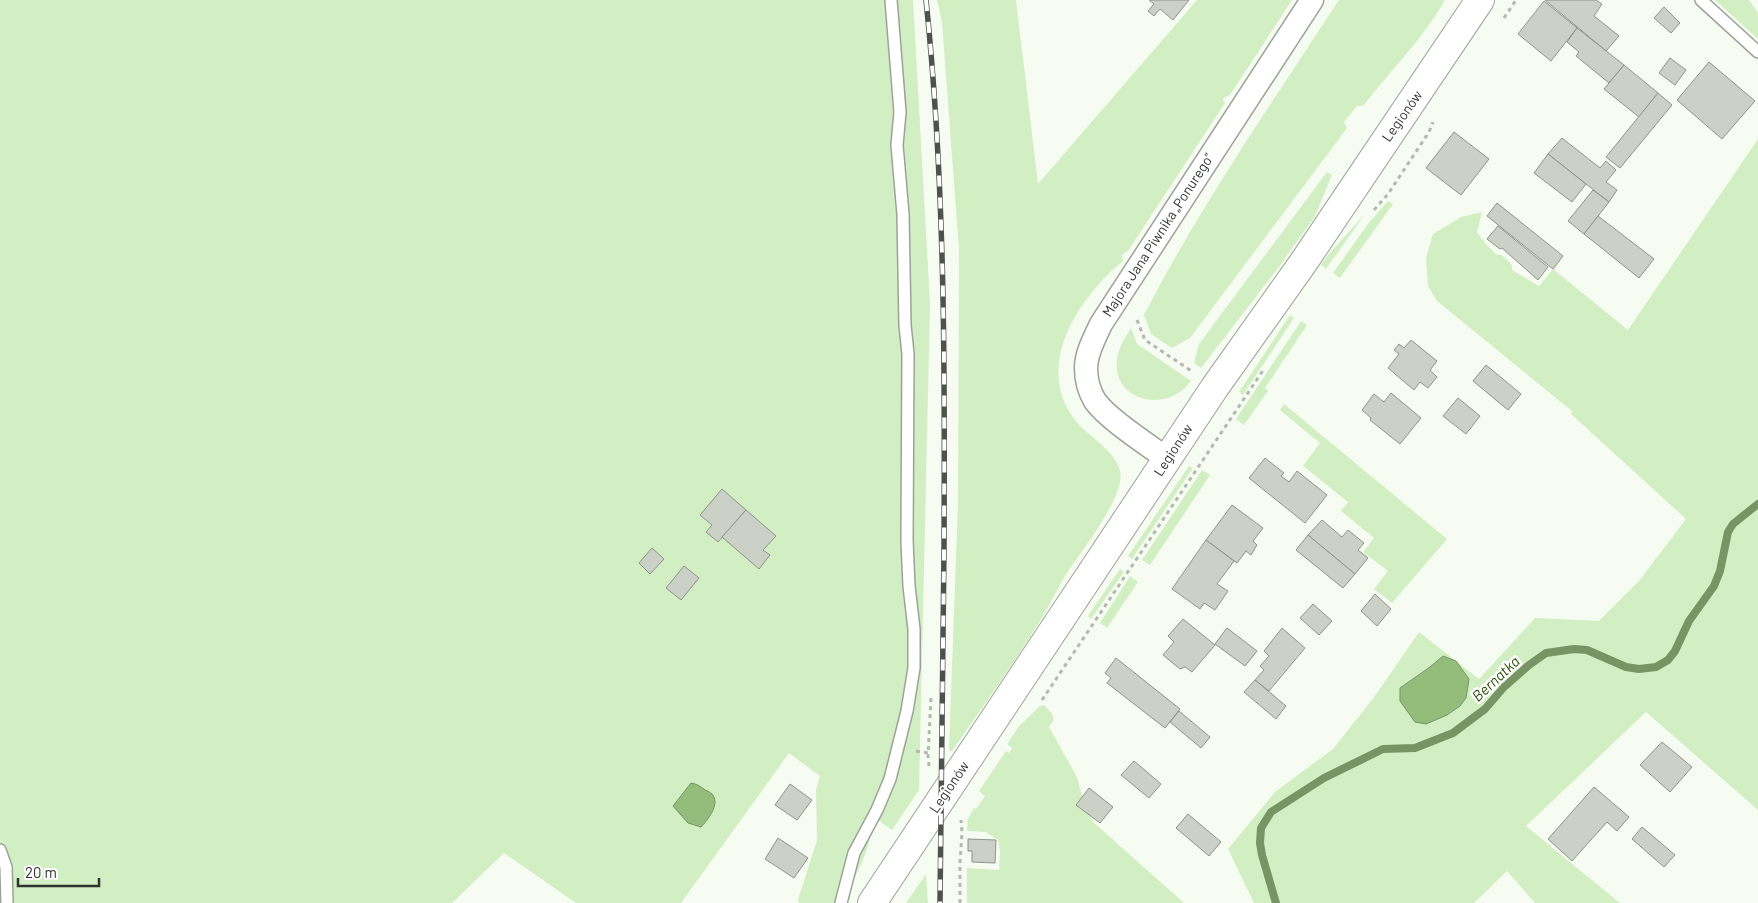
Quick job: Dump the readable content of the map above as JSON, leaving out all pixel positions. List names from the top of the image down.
{
  "streets": {
    "street": ["Legionów", "Majora Jana Piwnika „Ponurego”"]
  },
  "crossings": [
    ["Legionów", "Majora Jana Piwnika „Ponurego”"]
  ],
  "water": ["Bernatka"],
  "scale_bar": "20 m"
}
